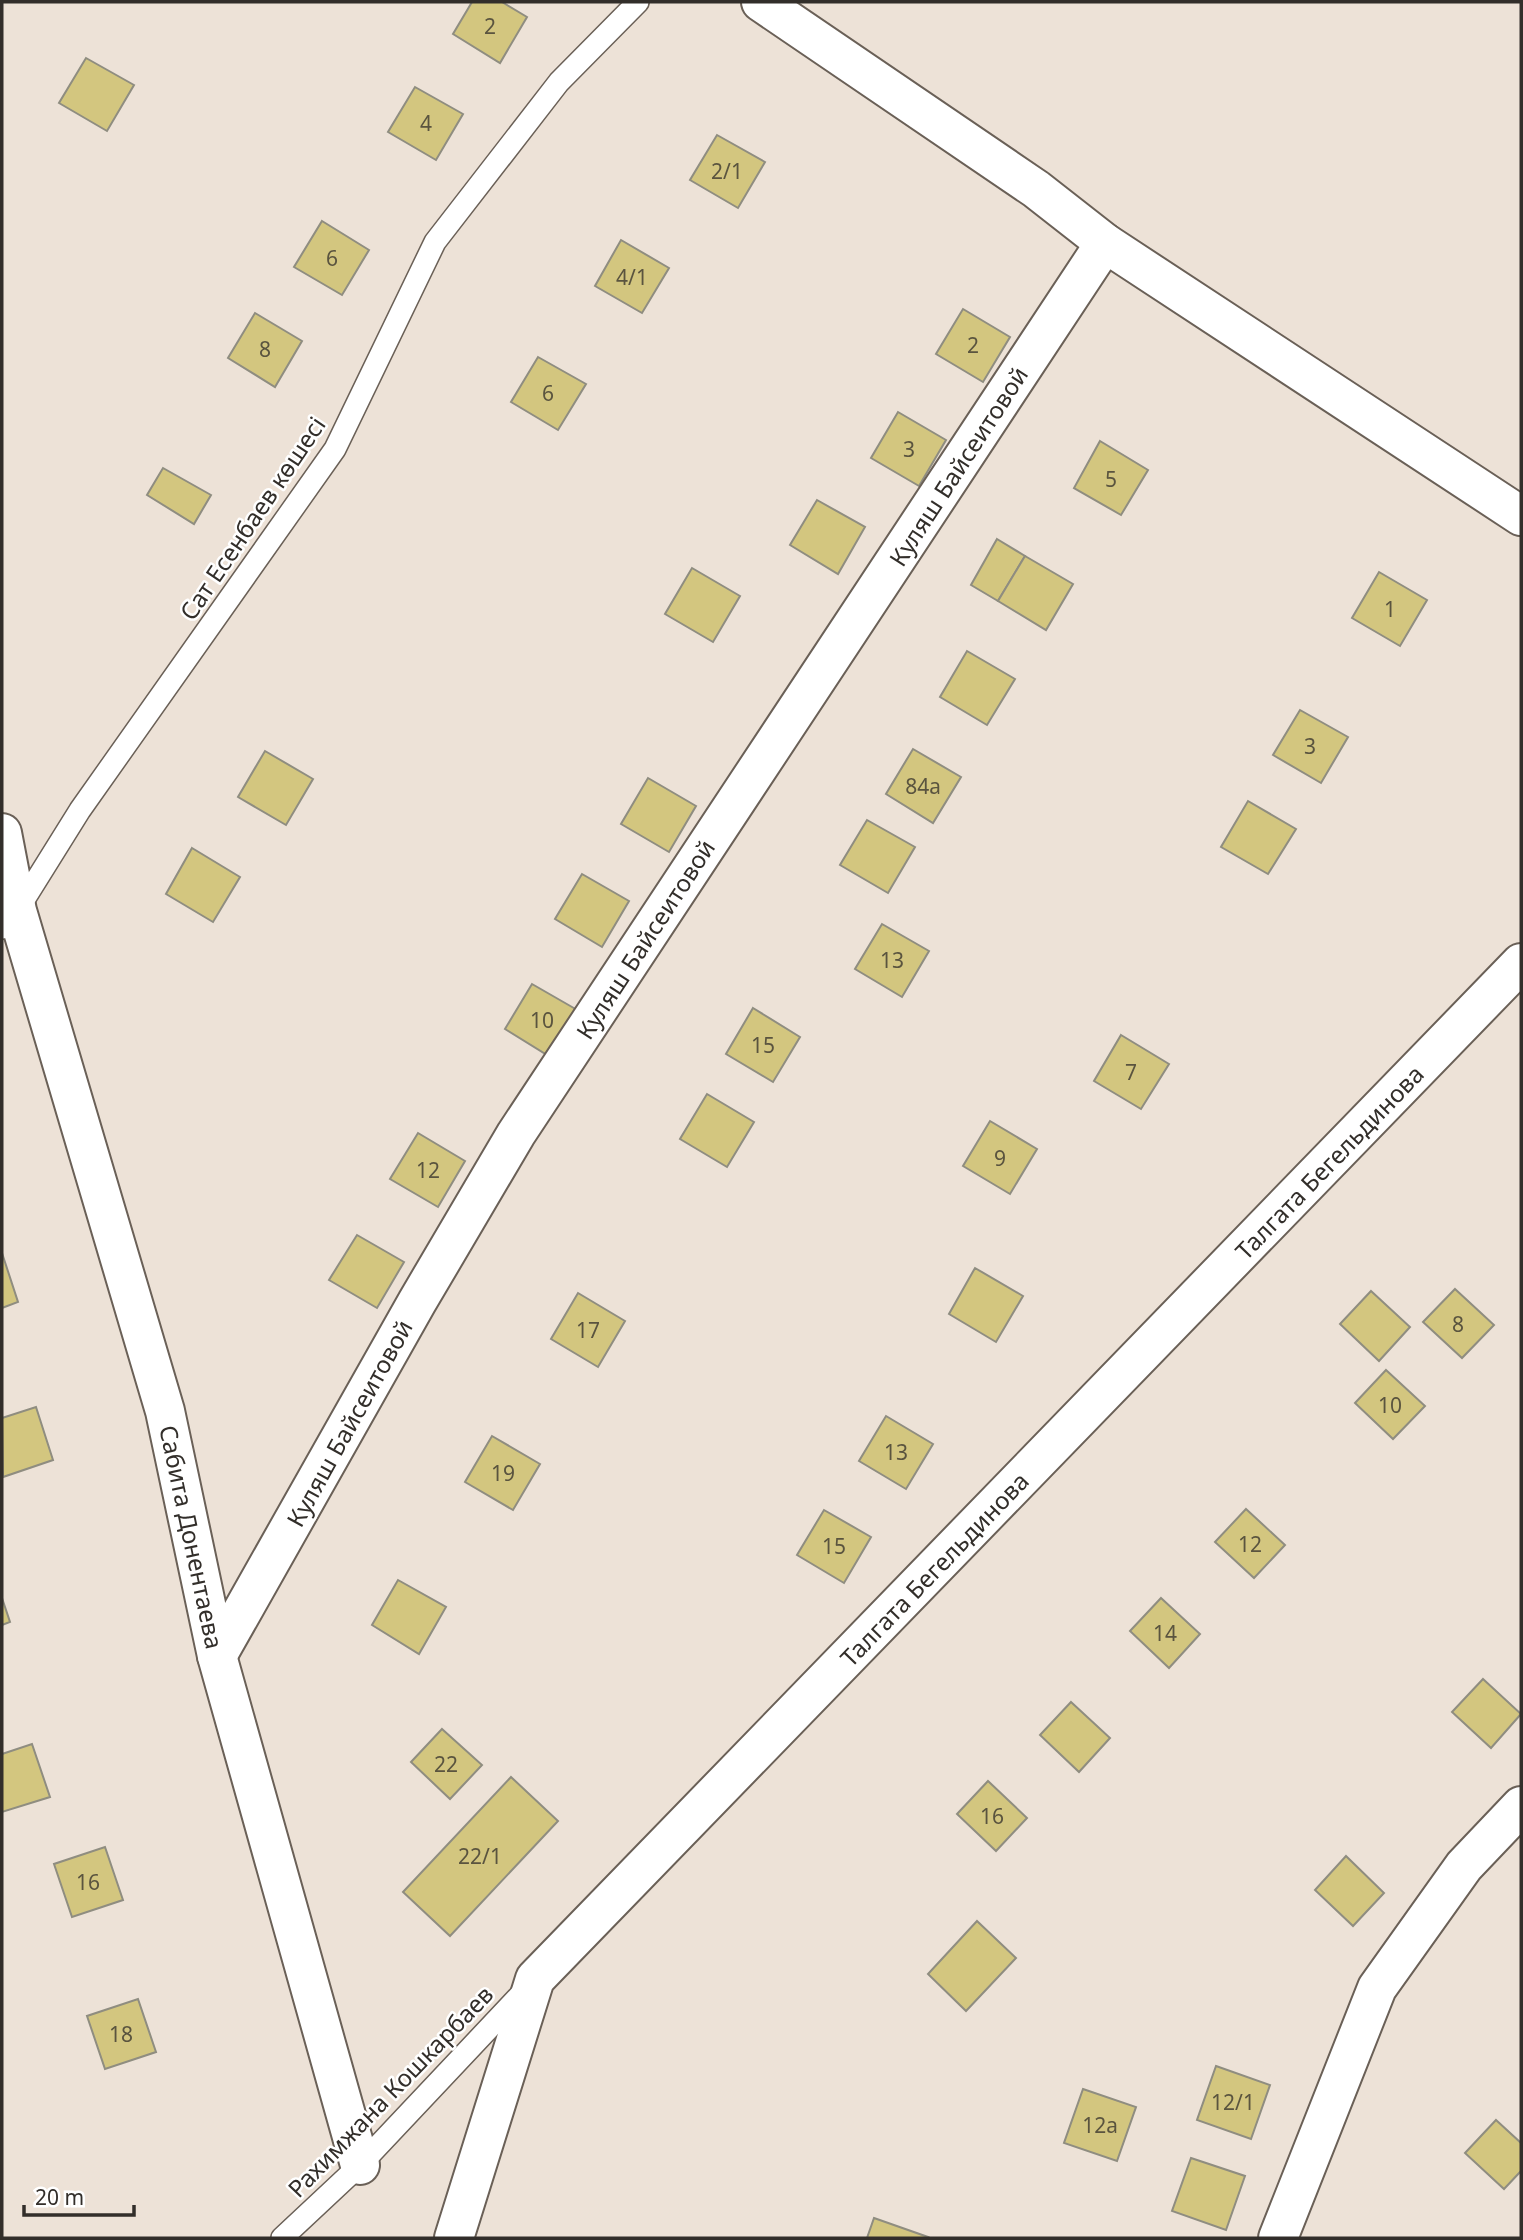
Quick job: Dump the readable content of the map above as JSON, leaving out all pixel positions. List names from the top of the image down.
{
  "streets": {
    "street": ["Куляш Байсеитовой", "Талгата Бегельдинова", "Сабита Донентаева"],
    "lane": ["Сат Есенбаев көшесі", "Рахимжана Кошкарбаев"]
  },
  "crossings": [
    ["Куляш Байсеитовой", "Сабита Донентаева"],
    ["Сат Есенбаев көшесі", "Сабита Донентаева"],
    ["Талгата Бегельдинова", "Рахимжана Кошкарбаев"],
    ["Сабита Донентаева", "Рахимжана Кошкарбаев"]
  ],
  "house_numbers": [
    "2",
    "4",
    "2/1",
    "6",
    "4/1",
    "2",
    "8",
    "6",
    "3",
    "5",
    "1",
    "3",
    "84а",
    "13",
    "10",
    "15",
    "7",
    "9",
    "12",
    "8",
    "17",
    "10",
    "13",
    "19",
    "12",
    "15",
    "14",
    "22",
    "16",
    "22/1",
    "16",
    "18",
    "12/1",
    "12а"
  ],
  "scale_bar": "20 m"
}
